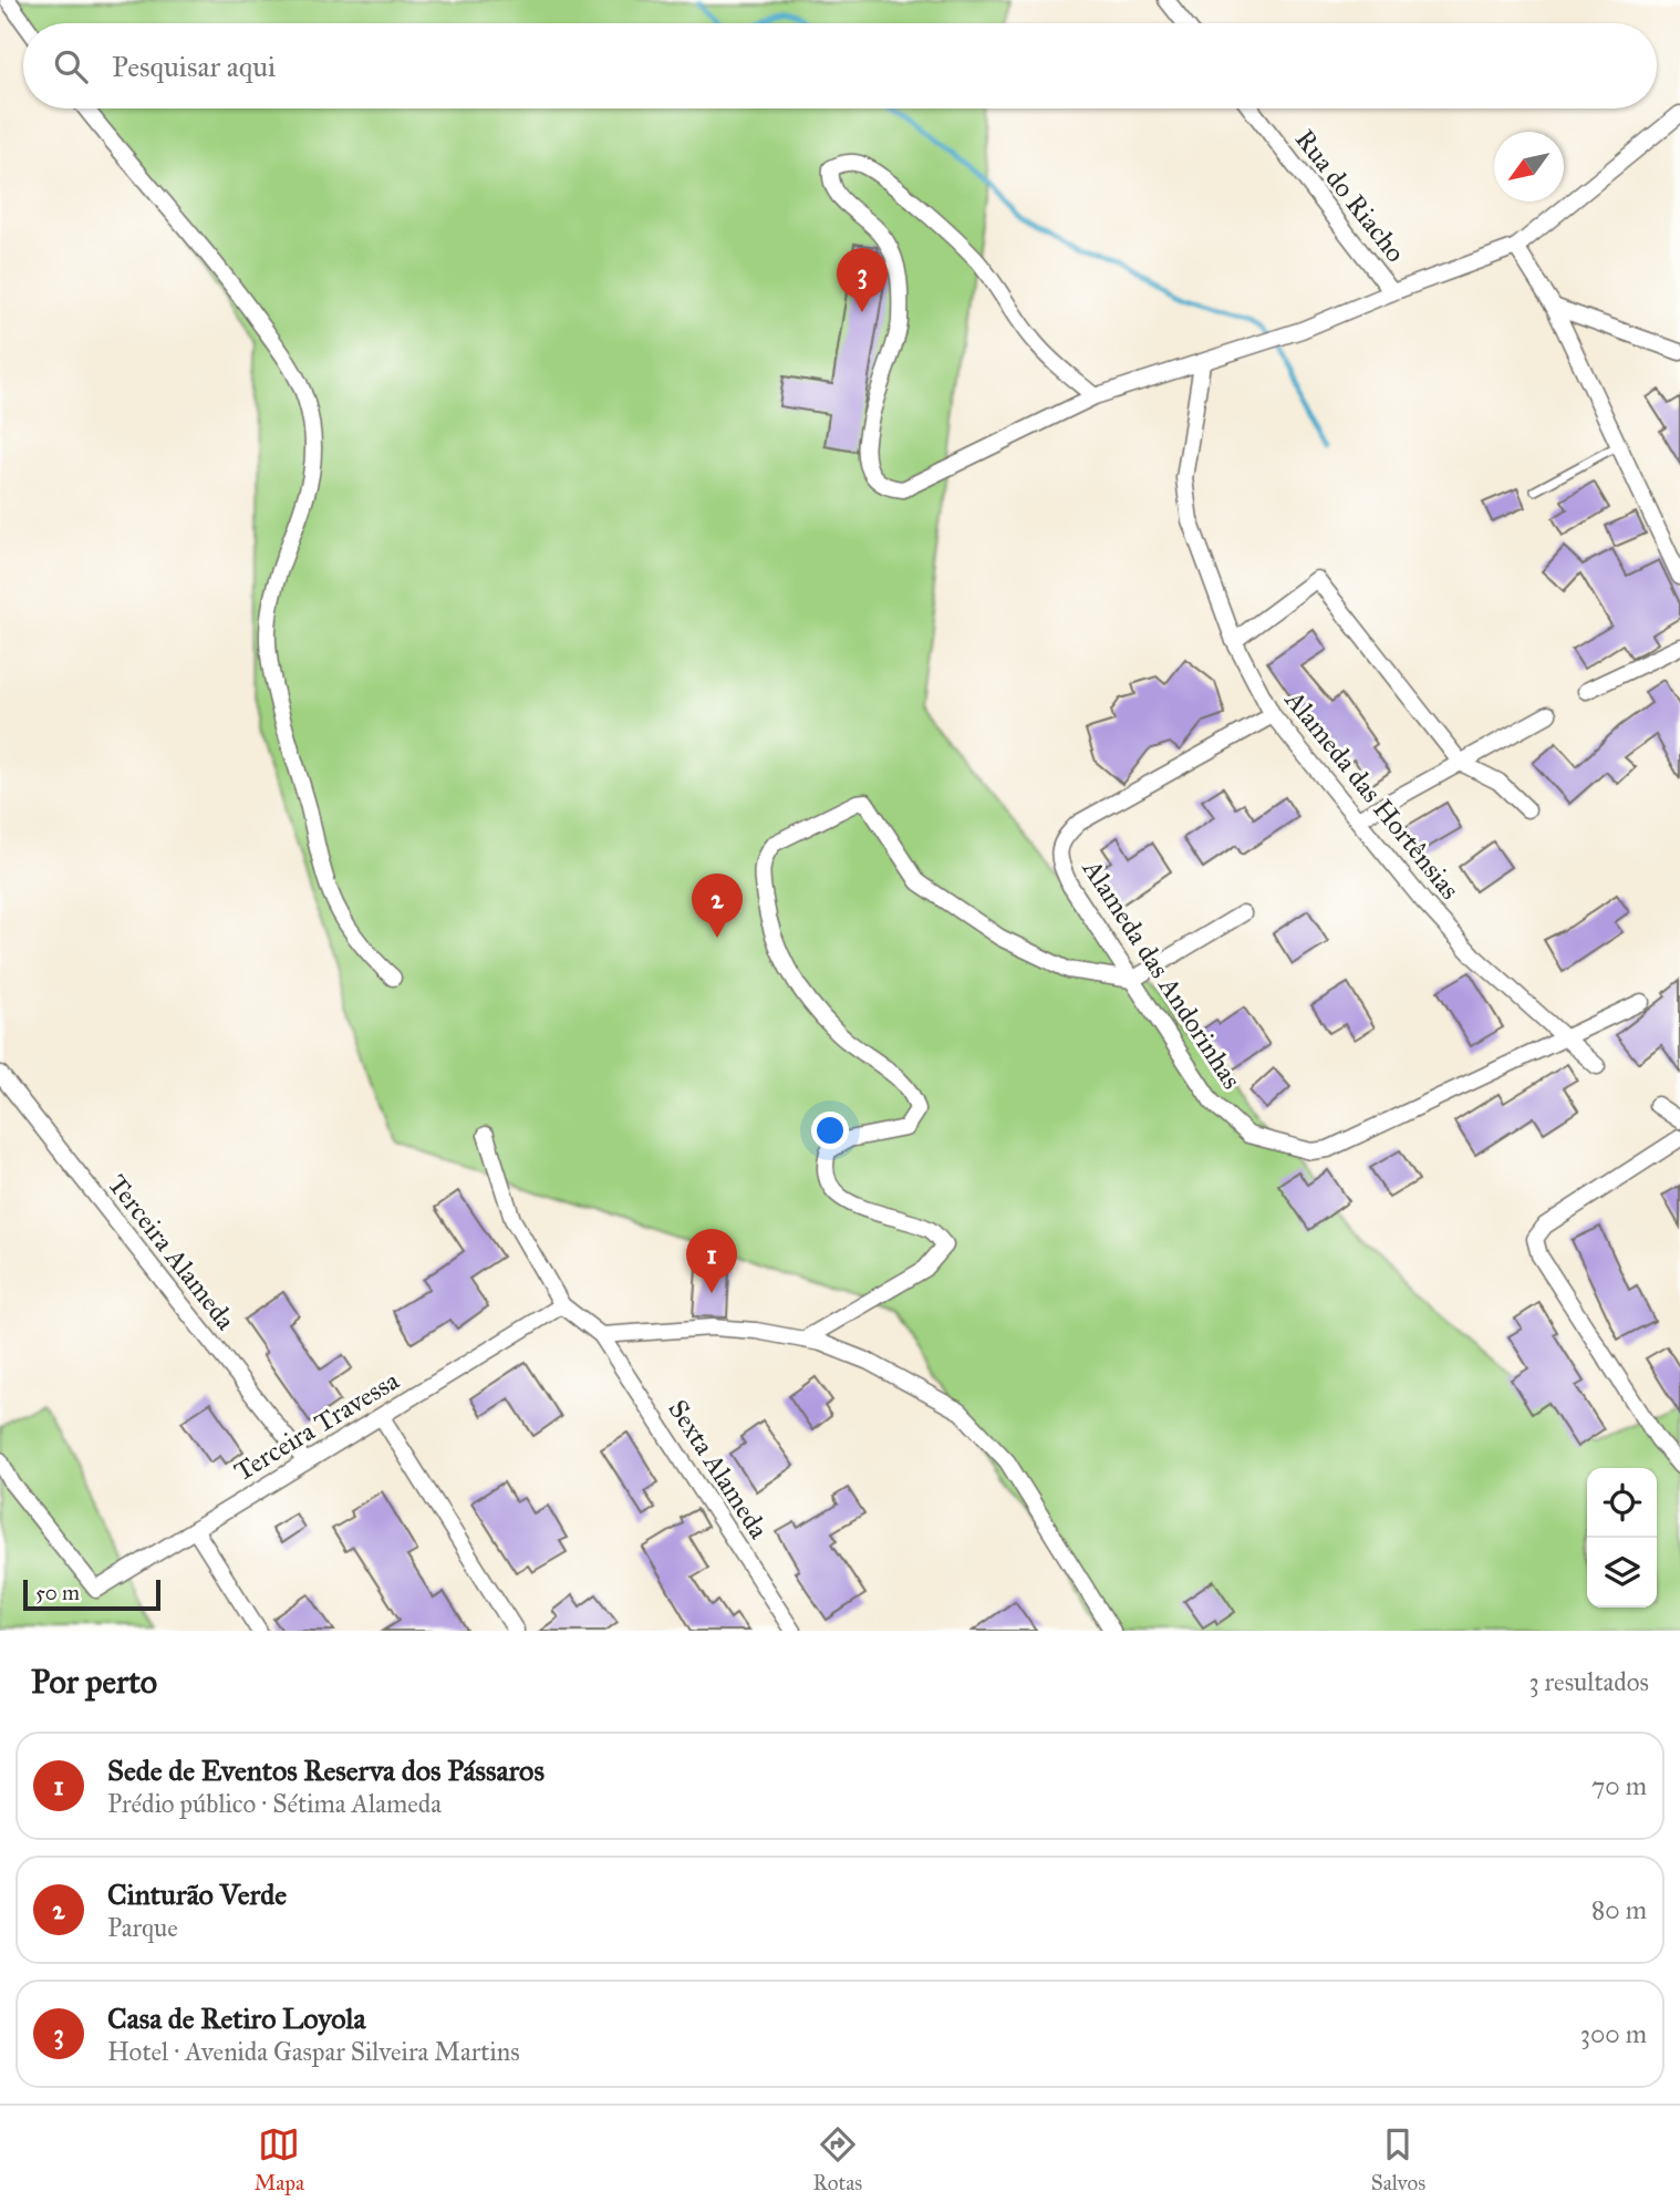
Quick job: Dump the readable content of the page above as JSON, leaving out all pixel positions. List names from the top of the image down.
{
  "streets": {
    "street": [
      "Rua do Riacho",
      "Alameda das Hortênsias",
      "Alameda das Andorinhas",
      "Terceira Alameda",
      "Terceira Travessa",
      "Sexta Alameda"
    ]
  },
  "crossings": [
    ["Alameda das Hortênsias", "Alameda das Andorinhas"],
    ["Terceira Alameda", "Terceira Travessa"],
    ["Terceira Travessa", "Sexta Alameda"]
  ],
  "scale_bar": "50 m",
  "north": "bottom left",
  "page": {
    "search": "Pesquisar aqui",
    "pins": ["3", "2", "1"],
    "scale": "50 m",
    "heading": ["Por perto", "3 resultados"],
    "list": [
      {
        "mark": "1",
        "name": "Sede de Eventos Reserva dos Pássaros",
        "note": "Prédio público · Sétima Alameda",
        "value": "70 m"
      },
      {
        "mark": "2",
        "name": "Cinturão Verde",
        "note": "Parque",
        "value": "80 m"
      },
      {
        "mark": "3",
        "name": "Casa de Retiro Loyola",
        "note": "Hotel · Avenida Gaspar Silveira Martins",
        "value": "300 m"
      }
    ],
    "nav": ["Mapa", "Rotas", "Salvos"]
  }
}
